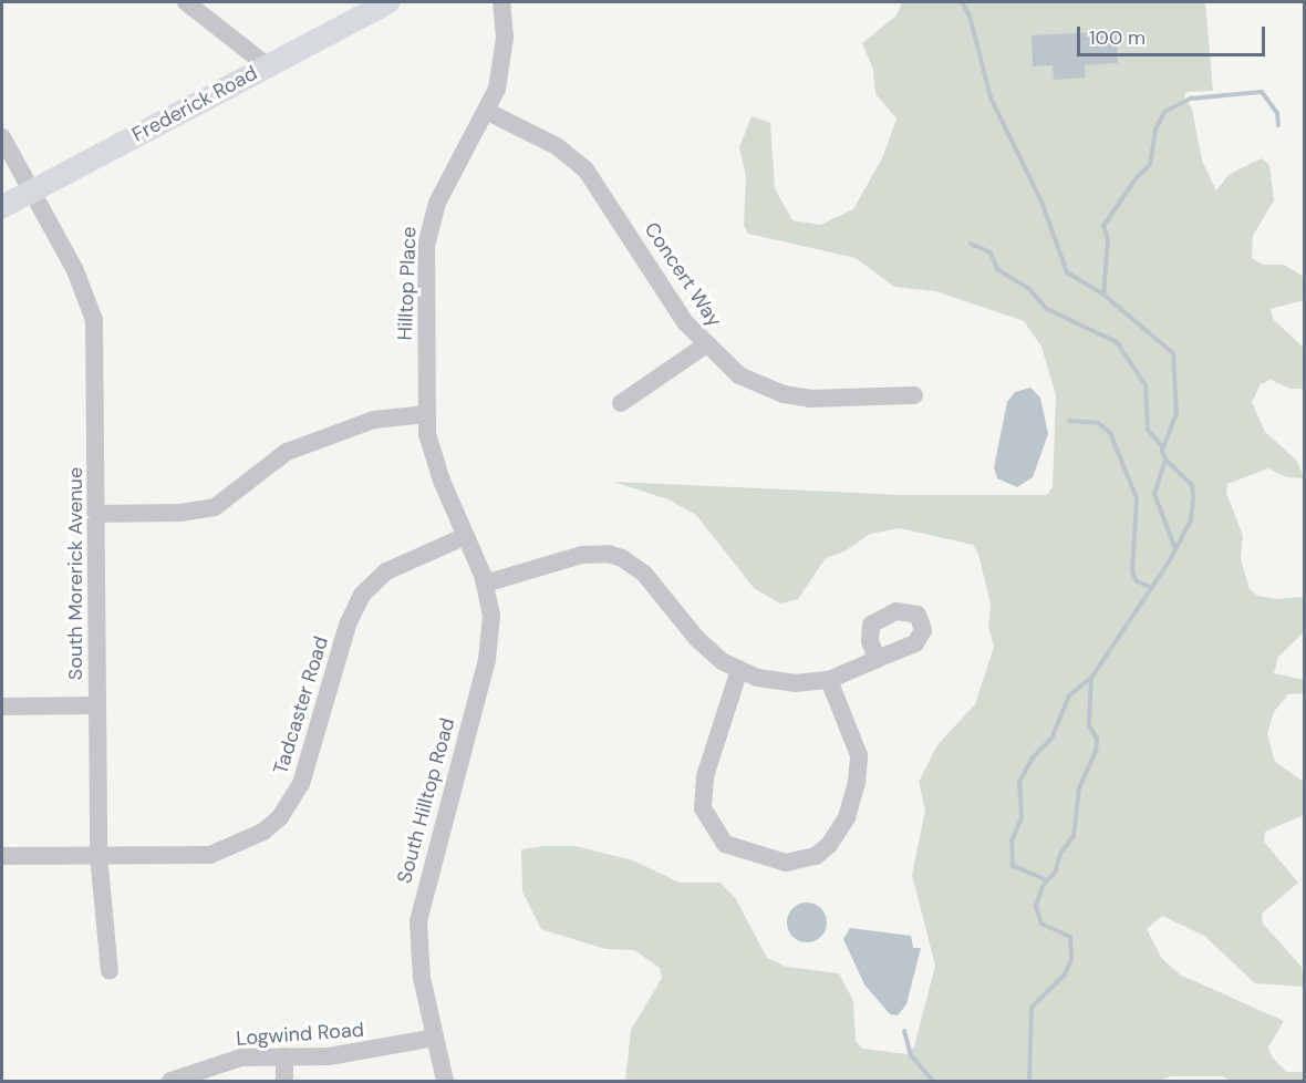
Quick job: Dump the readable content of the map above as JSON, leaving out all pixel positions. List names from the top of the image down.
{
  "streets": {
    "main road": ["Frederick Road"],
    "street": [
      "Concert Way",
      "Hilltop Place",
      "South Morerick Avenue",
      "Tadcaster Road",
      "South Hilltop Road",
      "Logwind Road"
    ]
  },
  "crossings": [
    ["Frederick Road", "South Morerick Avenue"],
    ["Concert Way", "Hilltop Place"],
    ["Hilltop Place", "Tadcaster Road"],
    ["Hilltop Place", "South Hilltop Road"],
    ["South Morerick Avenue", "Tadcaster Road"],
    ["Tadcaster Road", "South Hilltop Road"],
    ["South Hilltop Road", "Logwind Road"]
  ],
  "scale_bar": "100 m"
}
